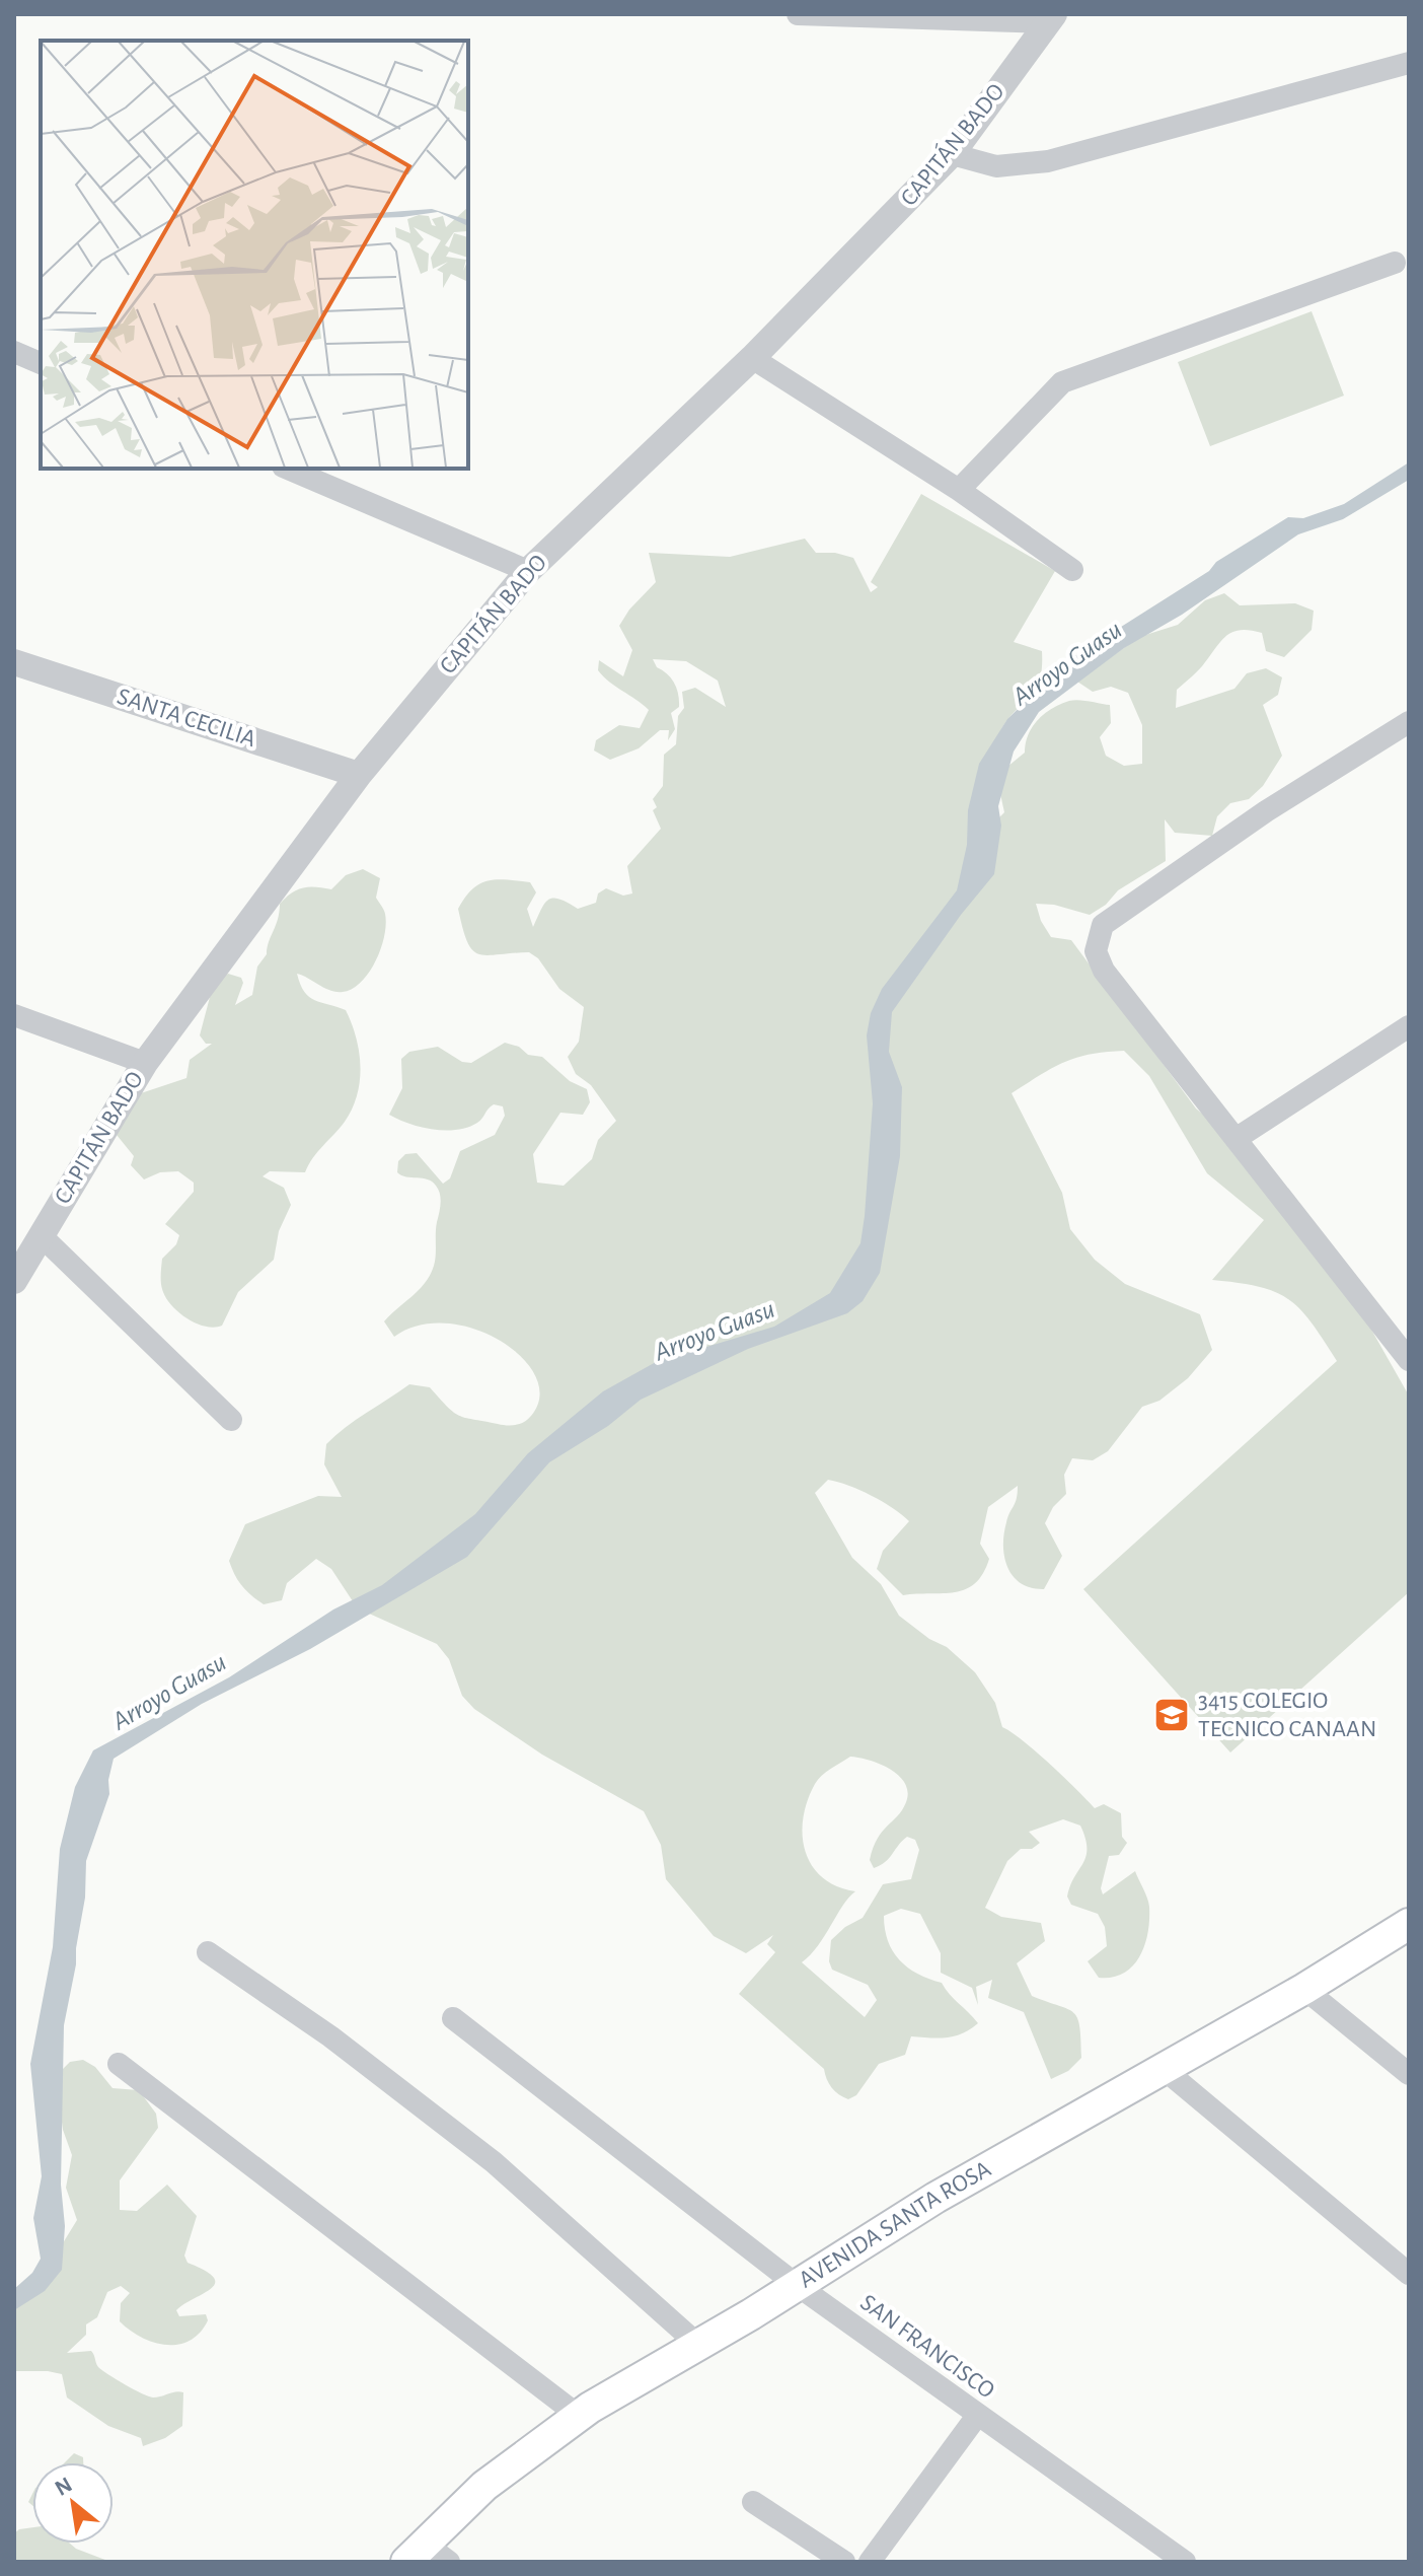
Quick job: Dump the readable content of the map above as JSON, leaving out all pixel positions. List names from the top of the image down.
{
  "streets": {
    "main road": ["AVENIDA SANTA ROSA"],
    "street": ["CAPITÁN BADO", "SANTA CECILIA", "SAN FRANCISCO"]
  },
  "crossings": [
    ["CAPITÁN BADO", "SANTA CECILIA"],
    ["AVENIDA SANTA ROSA", "SAN FRANCISCO"]
  ],
  "water": ["Arroyo Guasu"],
  "places": {
    "school or university": ["3415 COLEGIO TECNICO CANAAN"]
  },
  "north": "top left"
}
